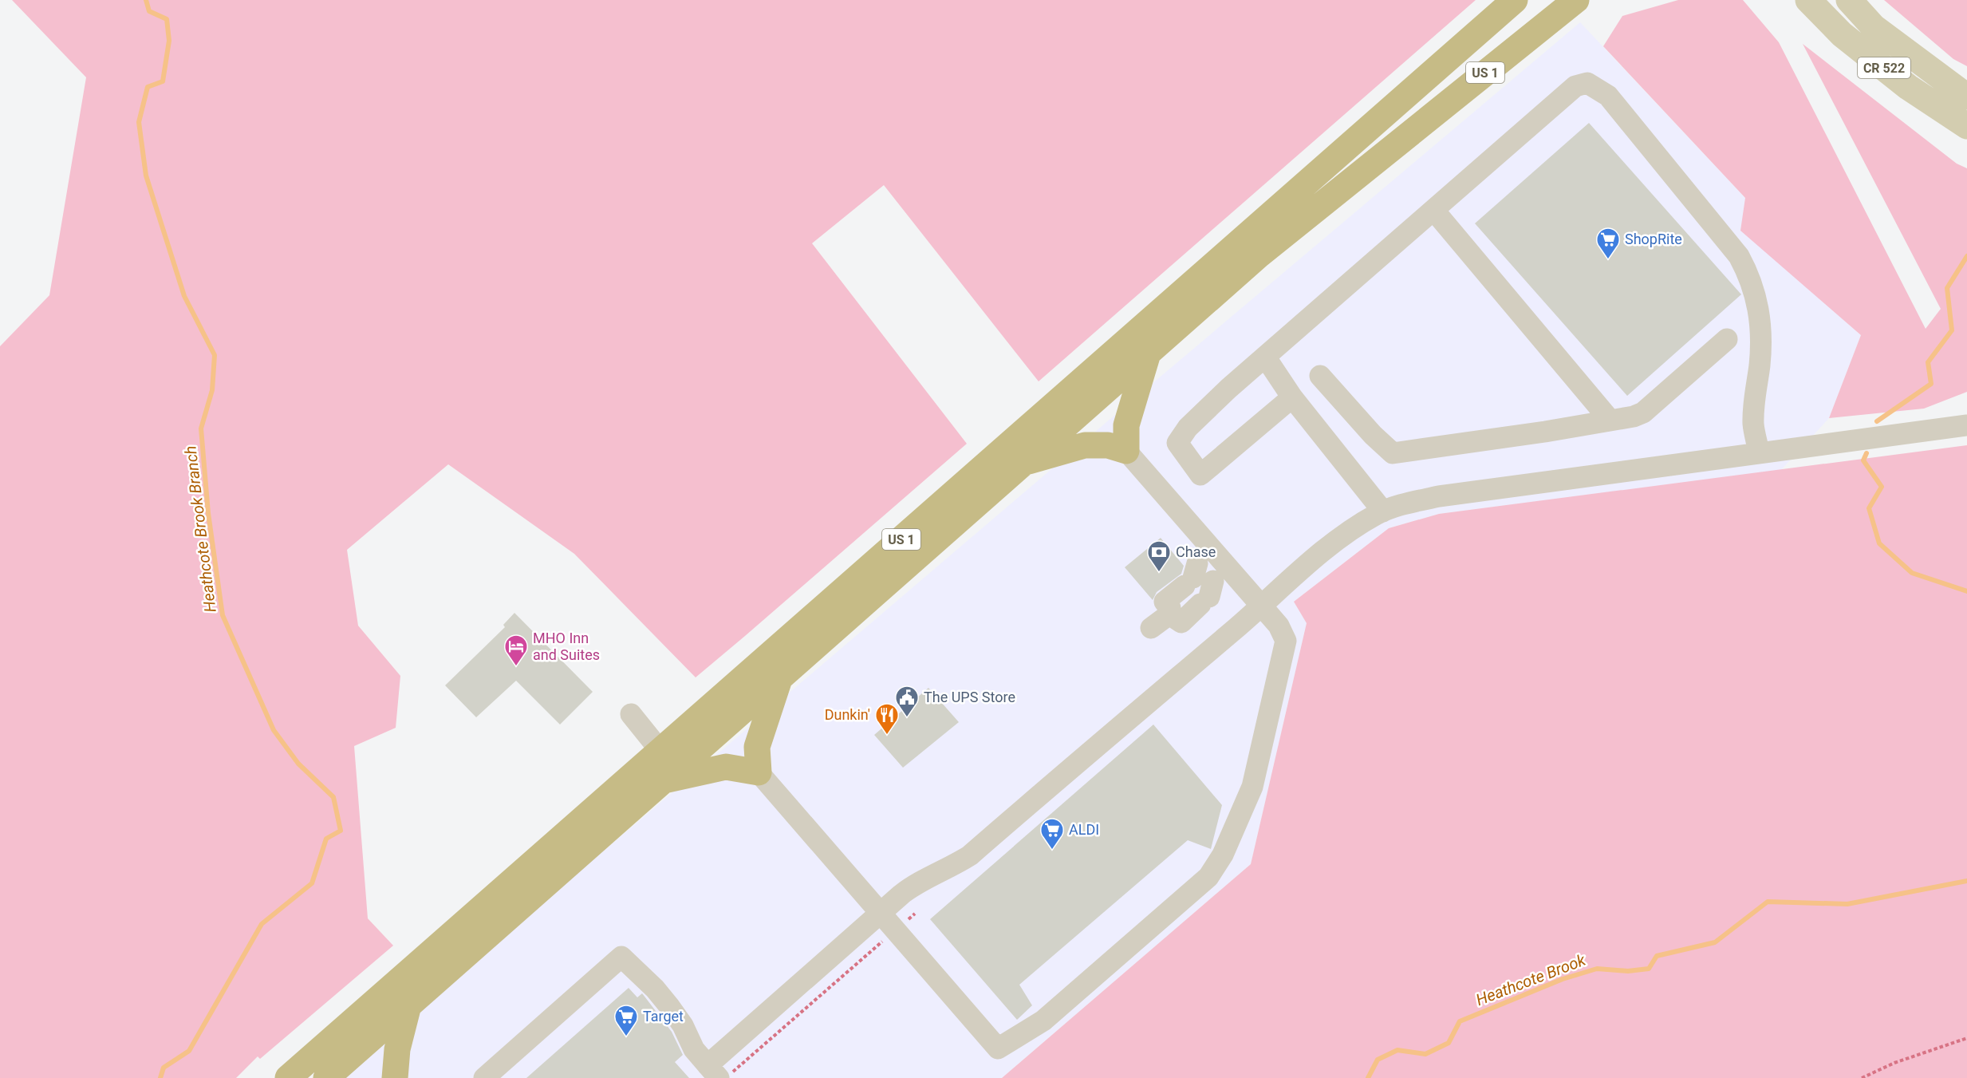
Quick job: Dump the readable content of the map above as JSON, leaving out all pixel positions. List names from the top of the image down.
{
  "streets": {
    "highway": ["US 1"],
    "main road": ["CR 522"]
  },
  "water": ["Heathcote Brook Branch", "Heathcote Brook"],
  "places": {
    "supermarket": ["ShopRite", "ALDI", "Target"],
    "bank": ["Chase"],
    "hotel": ["MHO Inn and Suites"],
    "public building": ["The UPS Store"],
    "restaurant": ["Dunkin'"]
  }
}
